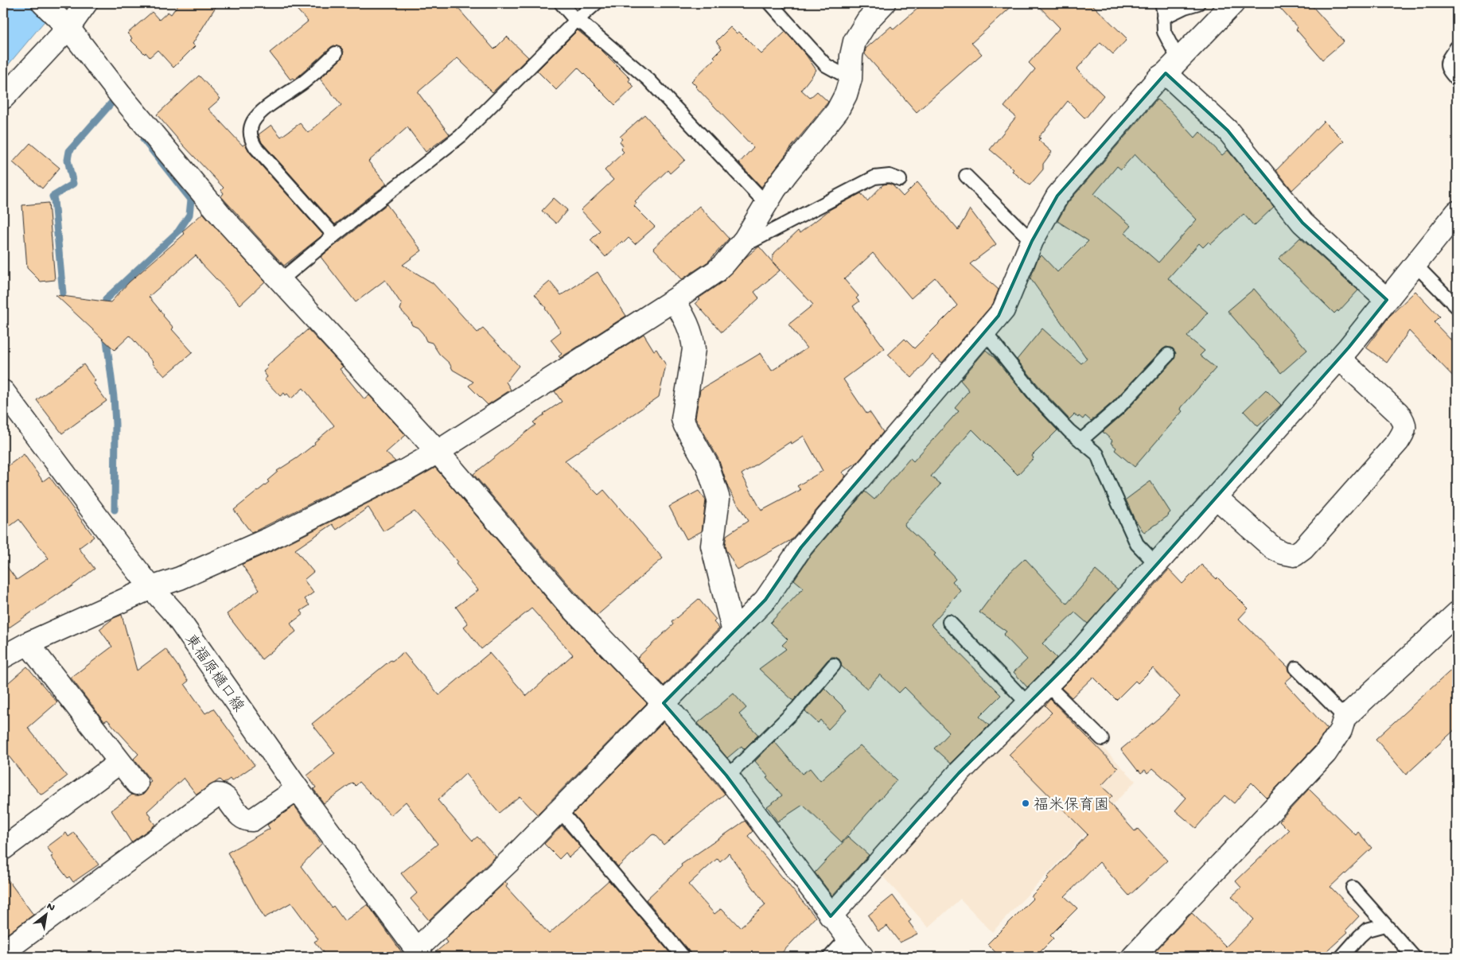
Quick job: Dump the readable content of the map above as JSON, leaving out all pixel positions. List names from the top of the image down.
{
  "streets": {
    "street": ["東福原樋口線"]
  },
  "places": ["福米保育園"],
  "north": "top right"
}
